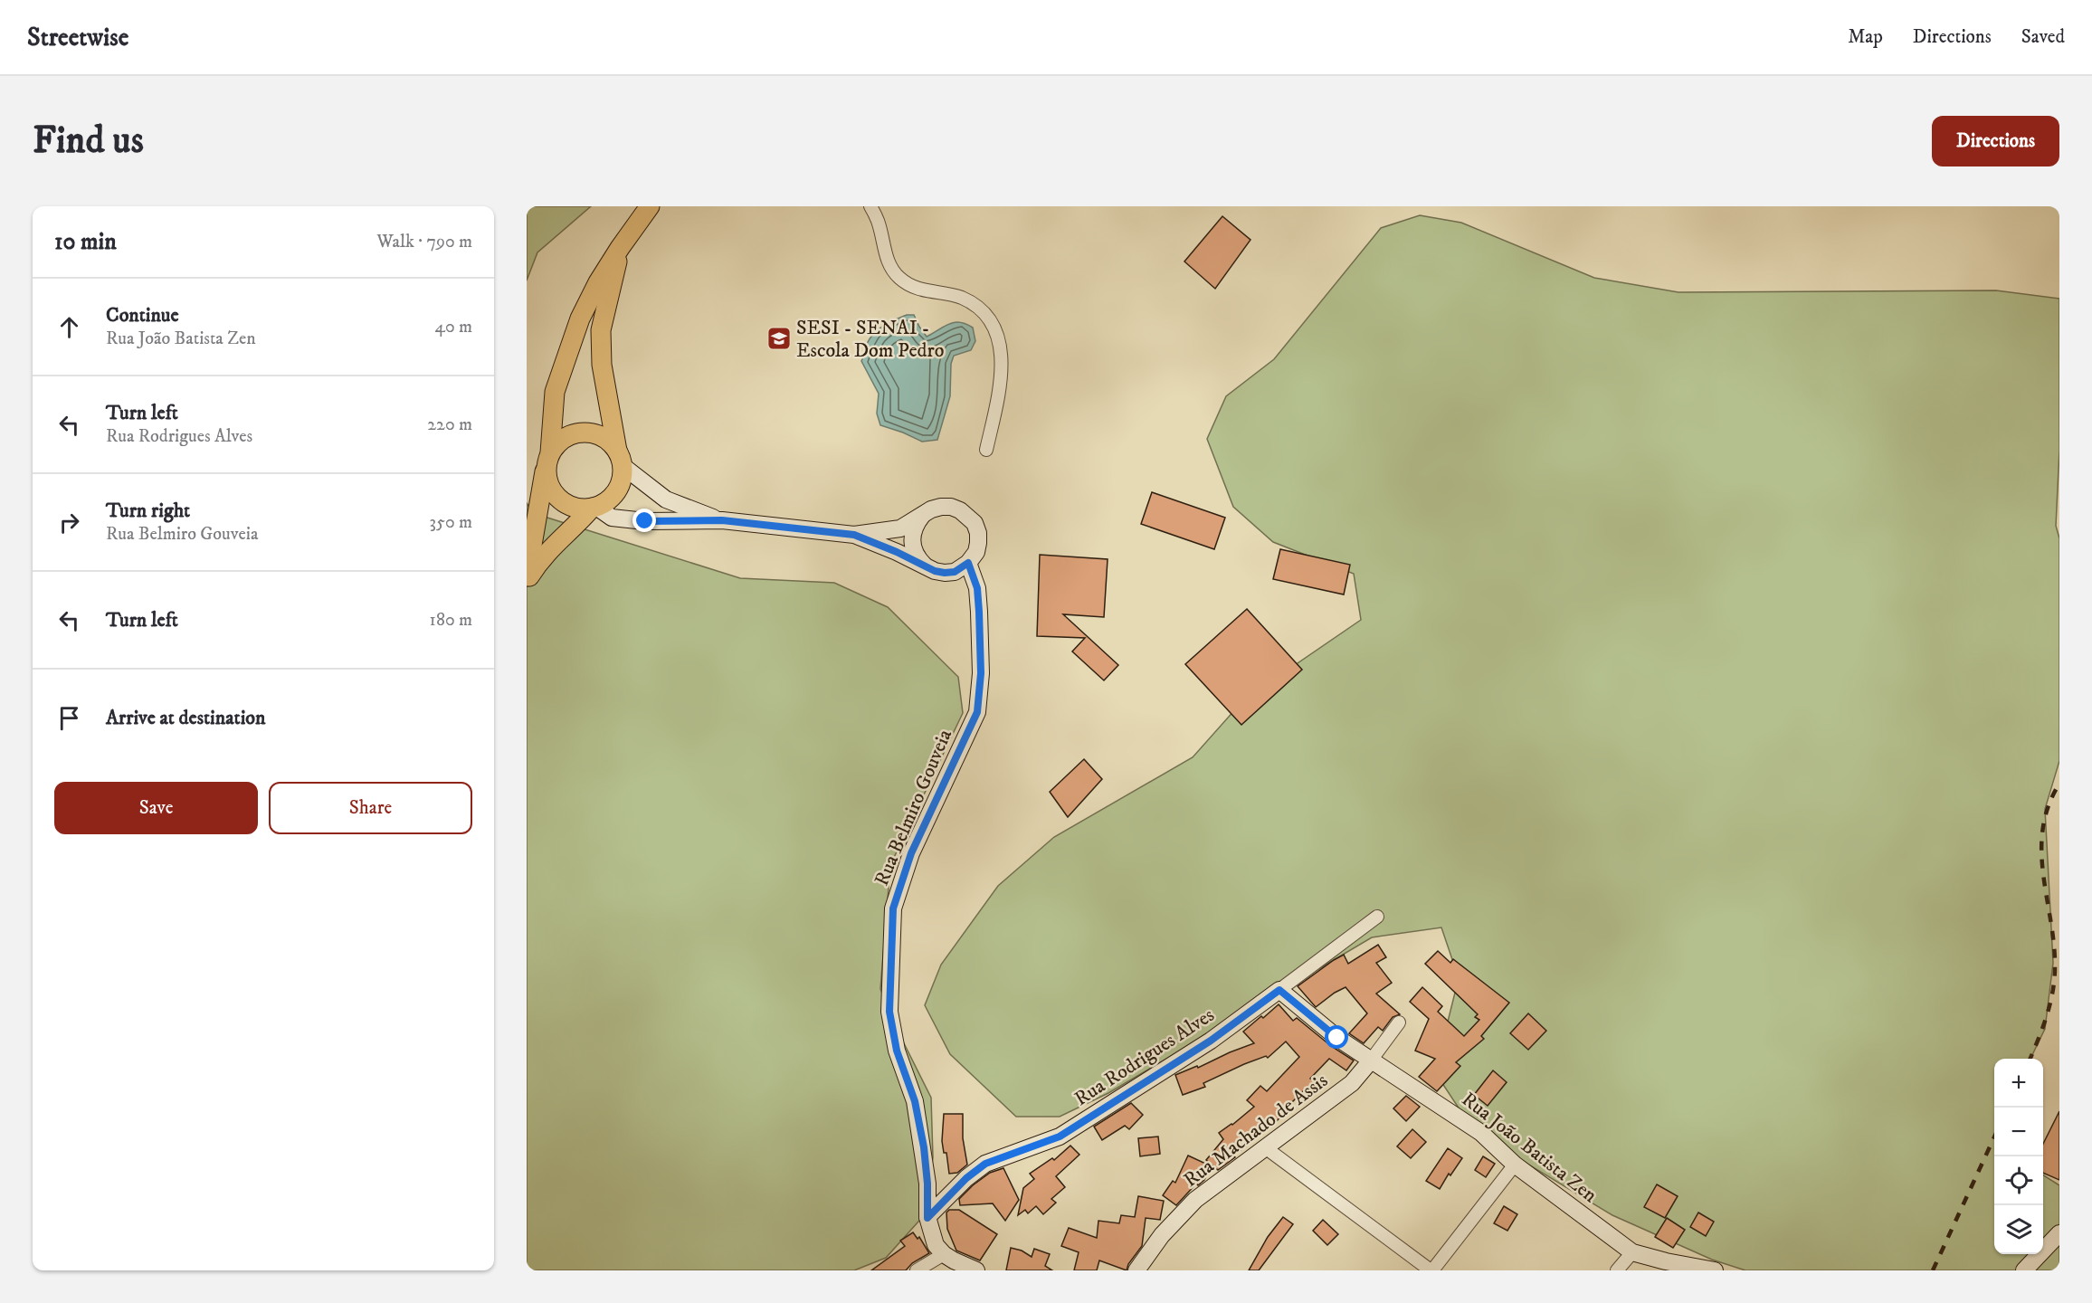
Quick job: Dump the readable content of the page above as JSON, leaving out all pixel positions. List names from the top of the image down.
{
  "streets": {
    "street": [
      "Rua Belmiro Gouveia",
      "Rua Rodrigues Alves",
      "Rua Machado de Assis",
      "Rua João Batista Zen"
    ]
  },
  "crossings": [
    ["Rua Belmiro Gouveia", "Rua Rodrigues Alves"],
    ["Rua Rodrigues Alves", "Rua João Batista Zen"],
    ["Rua Machado de Assis", "Rua João Batista Zen"]
  ],
  "places": {
    "school or university": ["SESI - SENAI - Escola Dom Pedro"]
  },
  "page": {
    "header": "Streetwise",
    "nav": ["Map", "Directions", "Saved"],
    "buttons": [
      "Directions",
      ["Save", "Share"]
    ],
    "title": "Find us",
    "heading": ["10 min", "Walk · 790 m"],
    "list": [
      ["Continue", "Rua João Batista Zen", "40 m"],
      ["Turn left", "Rua Rodrigues Alves", "220 m"],
      ["Turn right", "Rua Belmiro Gouveia", "350 m"],
      ["Turn left", "180 m"],
      "Arrive at destination"
    ],
    "map_buttons": ["+", "−"]
  }
}
